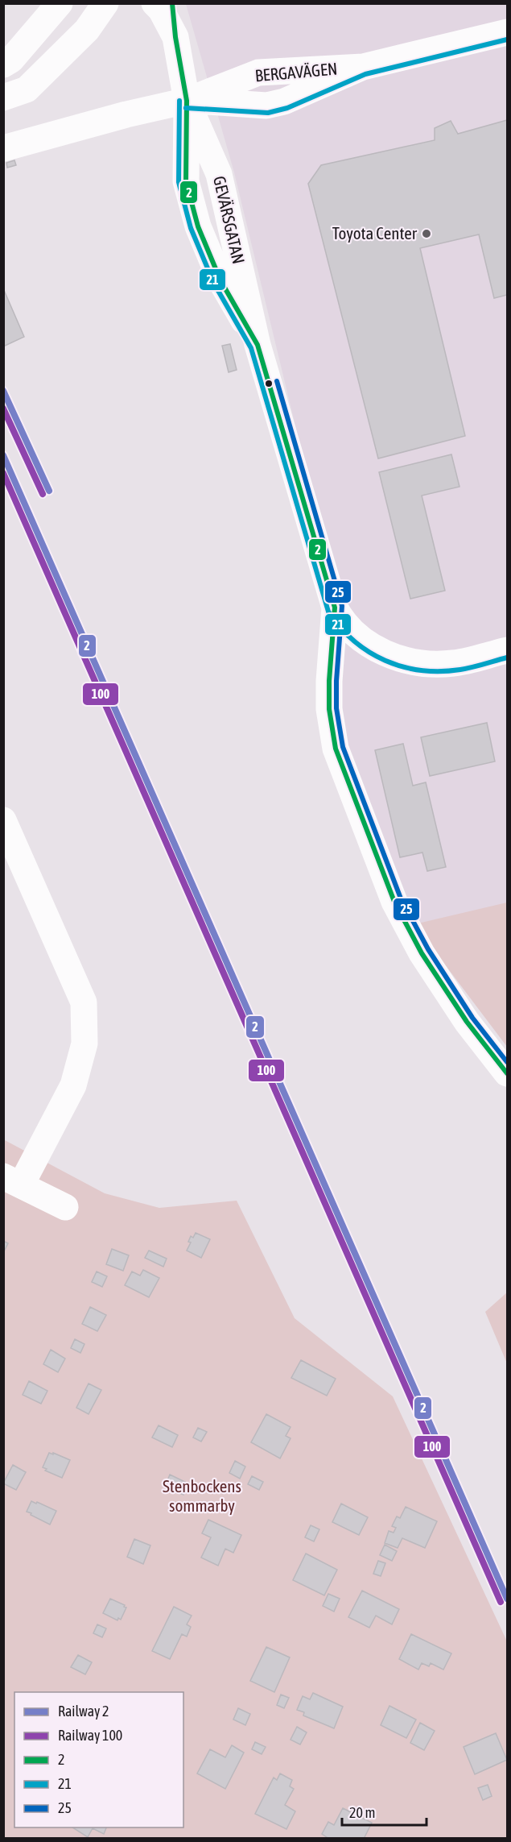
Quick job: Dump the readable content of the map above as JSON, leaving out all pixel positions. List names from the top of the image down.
{
  "streets": {
    "street": ["BERGAVÄGEN", "GEVÄRSGATAN"]
  },
  "crossings": [
    ["BERGAVÄGEN", "GEVÄRSGATAN"]
  ],
  "parks": ["Stenbockens sommarby"],
  "places": ["Toyota Center"],
  "lines": [
    "transit line 2",
    "transit line 21",
    "transit line 25",
    "rail line 2",
    "rail line 100"
  ],
  "legend": [
    "Railway 2",
    "Railway 100",
    "2",
    "21",
    "25"
  ],
  "scale_bar": "20 m"
}
